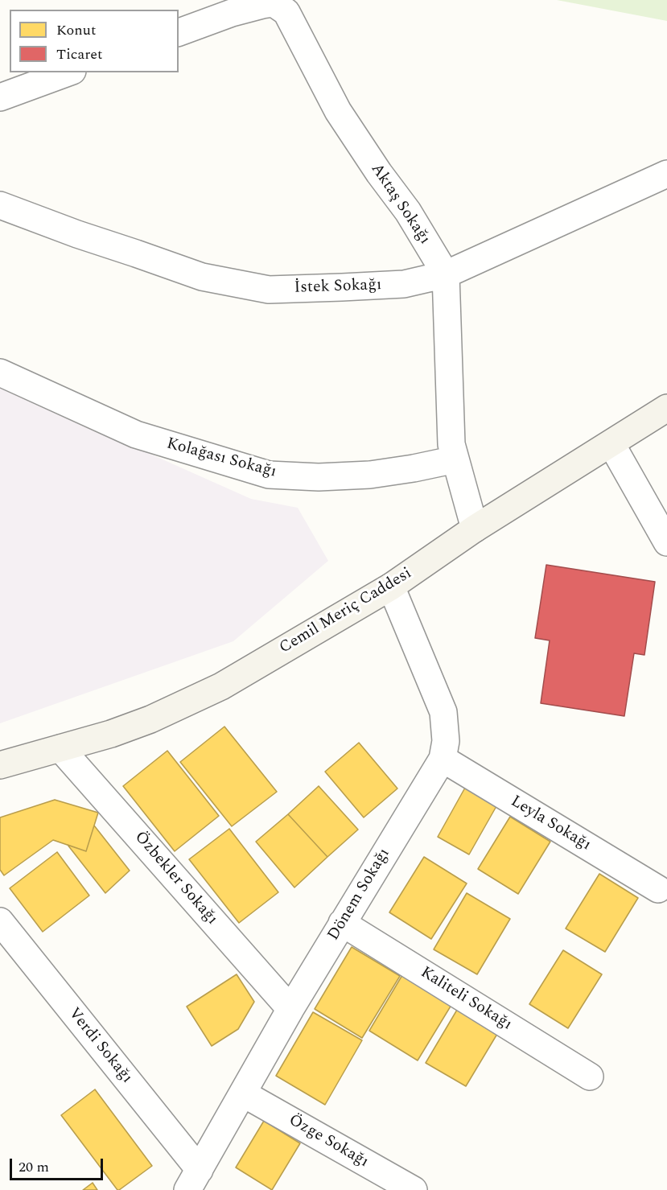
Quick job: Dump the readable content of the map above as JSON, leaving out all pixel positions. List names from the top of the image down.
{
  "streets": {
    "main road": ["Cemil Meriç Caddesi"],
    "street": [
      "Aktaş Sokağı",
      "İstek Sokağı",
      "Kolağası Sokağı",
      "Leyla Sokağı",
      "Özbekler Sokağı",
      "Dönem Sokağı",
      "Kaliteli Sokağı",
      "Verdi Sokağı",
      "Özge Sokağı"
    ]
  },
  "crossings": [
    ["Aktaş Sokağı", "İstek Sokağı"],
    ["Aktaş Sokağı", "Kolağası Sokağı"],
    ["Aktaş Sokağı", "Cemil Meriç Caddesi"],
    ["Cemil Meriç Caddesi", "Özbekler Sokağı"],
    ["Cemil Meriç Caddesi", "Dönem Sokağı"],
    ["Leyla Sokağı", "Dönem Sokağı"],
    ["Özbekler Sokağı", "Dönem Sokağı"],
    ["Dönem Sokağı", "Kaliteli Sokağı"],
    ["Dönem Sokağı", "Verdi Sokağı"],
    ["Dönem Sokağı", "Özge Sokağı"]
  ],
  "legend": ["Konut", "Ticaret"],
  "scale_bar": "20 m"
}
